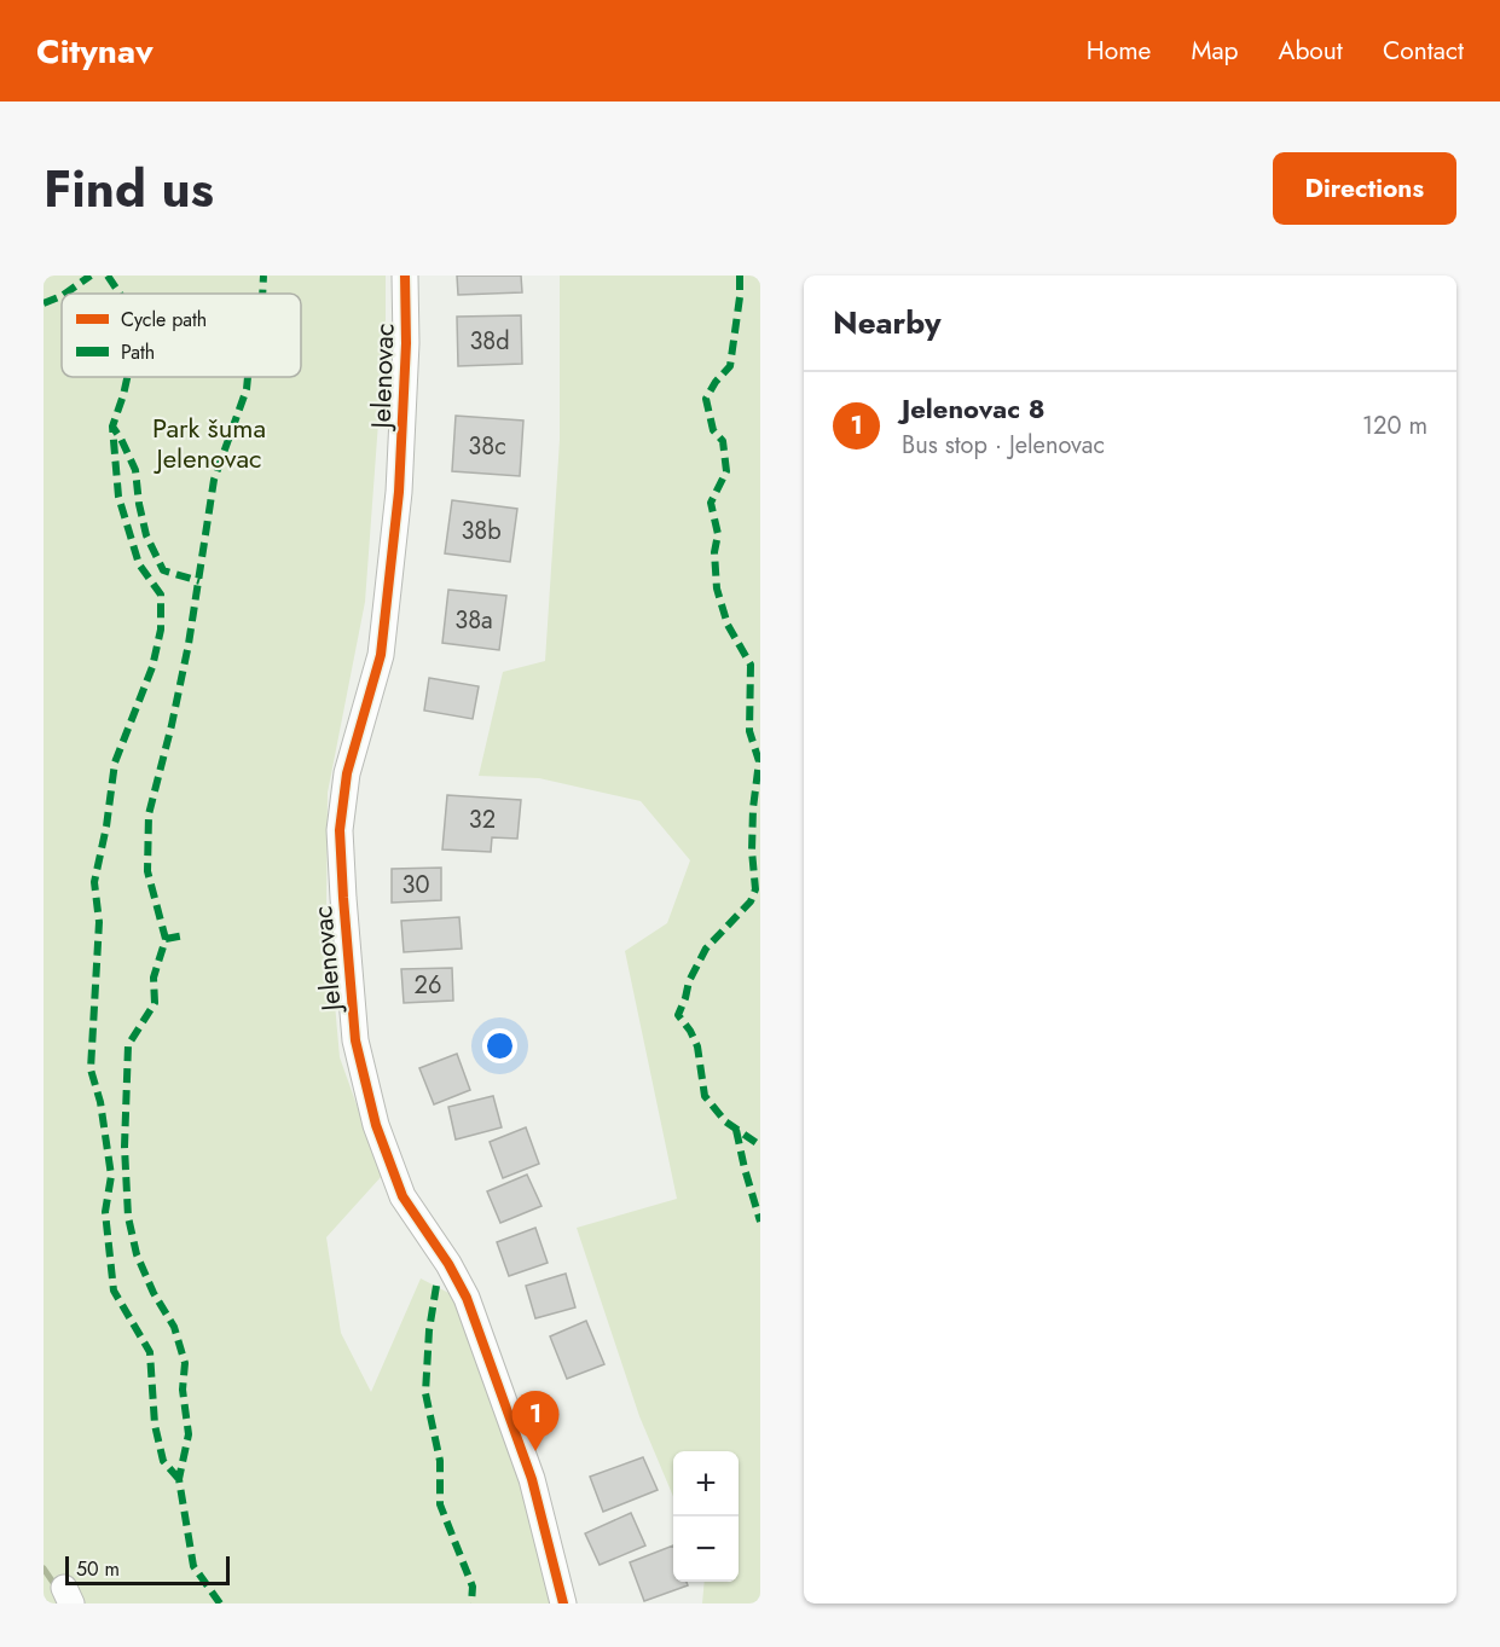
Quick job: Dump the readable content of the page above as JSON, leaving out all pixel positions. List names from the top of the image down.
{
  "streets": {
    "street": ["Jelenovac"]
  },
  "parks": ["Park šuma Jelenovac"],
  "house_numbers": [
    "38d",
    "38c",
    "38b",
    "38a",
    "32",
    "30",
    "26"
  ],
  "legend": ["Cycle path", "Path"],
  "scale_bar": "50 m",
  "page": {
    "header": "Citynav",
    "nav": [
      "Home",
      "Map",
      "About",
      "Contact"
    ],
    "title": "Find us",
    "buttons": "Directions",
    "heading": "Nearby",
    "list": [
      {
        "mark": "1",
        "name": "Jelenovac 8",
        "note": "Bus stop · Jelenovac",
        "value": "120 m"
      }
    ],
    "pins": "1",
    "map_buttons": ["+", "−"],
    "scale": "50 m"
  }
}
